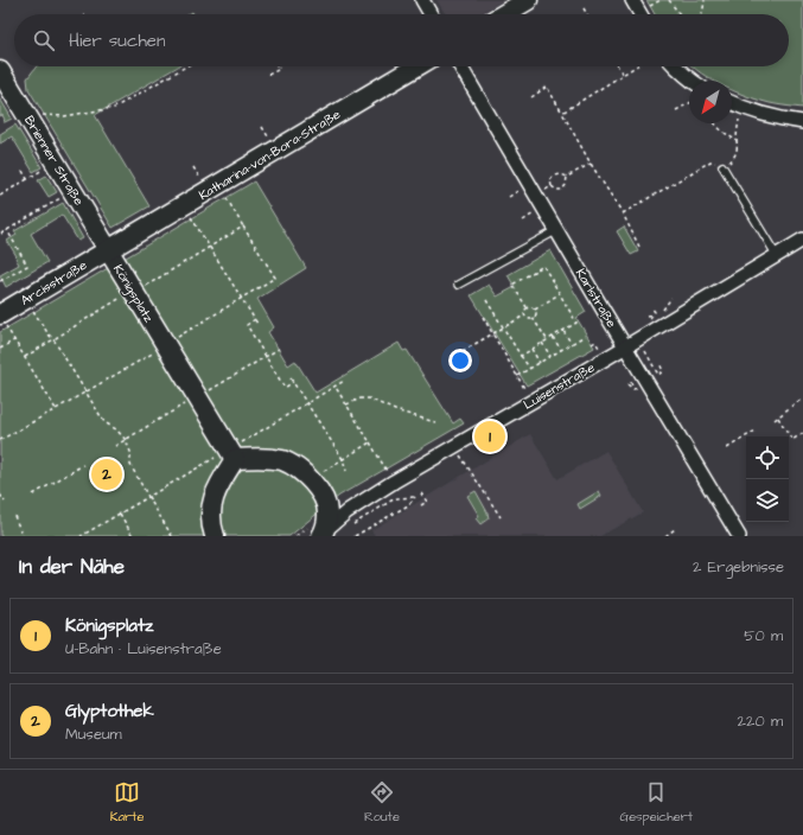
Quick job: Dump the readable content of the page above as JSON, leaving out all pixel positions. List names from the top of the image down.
{
  "streets": {
    "main road": [
      "Katharina-von-Bora-Straße",
      "Brienner Straße",
      "Arcisstraße",
      "Königsplatz"
    ],
    "street": ["Karlstraße", "Luisenstraße"]
  },
  "crossings": [
    ["Katharina-von-Bora-Straße", "Brienner Straße"],
    ["Katharina-von-Bora-Straße", "Arcisstraße"],
    ["Katharina-von-Bora-Straße", "Königsplatz"],
    ["Brienner Straße", "Arcisstraße"],
    ["Brienner Straße", "Königsplatz"],
    ["Arcisstraße", "Königsplatz"],
    ["Karlstraße", "Luisenstraße"]
  ],
  "north": "bottom left",
  "page": {
    "search": "Hier suchen",
    "pins": ["1", "2"],
    "heading": ["In der Nähe", "2 Ergebnisse"],
    "list": [
      {
        "mark": "1",
        "name": "Königsplatz",
        "note": "U-Bahn · Luisenstraße",
        "value": "50 m"
      },
      {
        "mark": "2",
        "name": "Glyptothek",
        "note": "Museum",
        "value": "220 m"
      }
    ],
    "nav": ["Karte", "Route", "Gespeichert"]
  }
}
